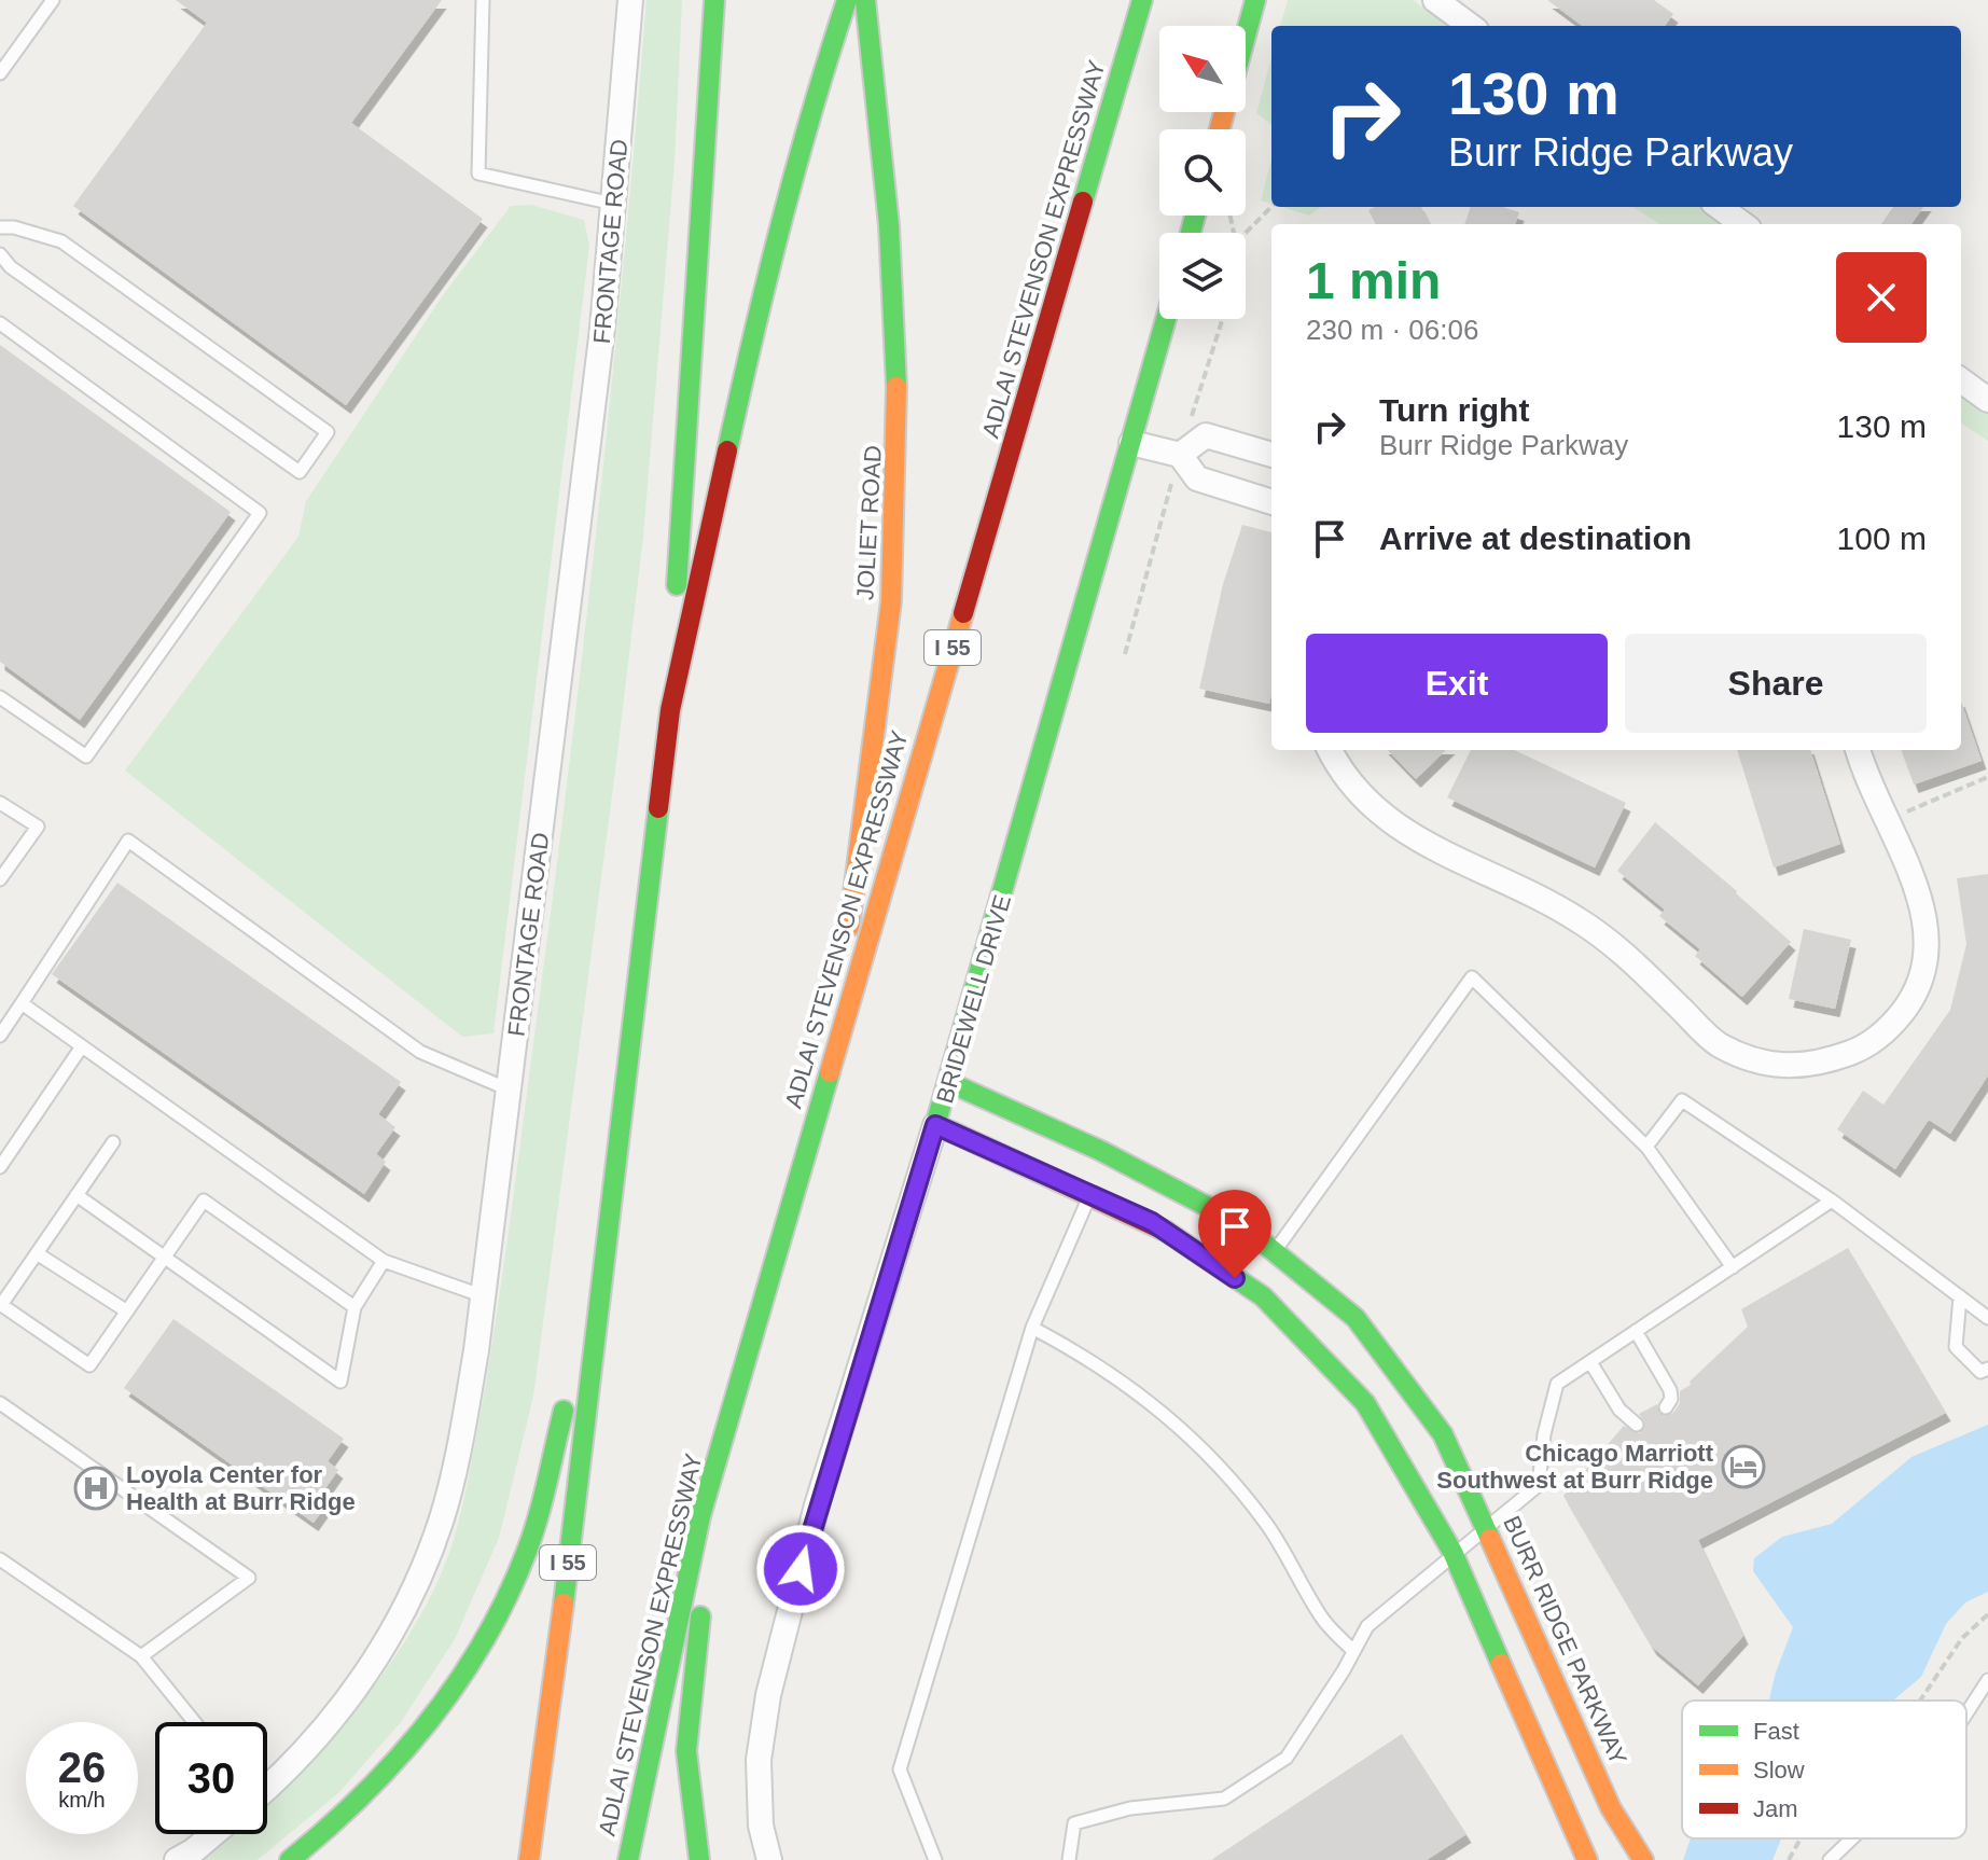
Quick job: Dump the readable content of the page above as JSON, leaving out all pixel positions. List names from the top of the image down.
{
  "streets": {
    "main road": [
      "ADLAI STEVENSON EXPRESSWAY",
      "JOLIET ROAD",
      "I 55",
      "BRIDEWELL DRIVE",
      "BURR RIDGE PARKWAY"
    ],
    "street": ["FRONTAGE ROAD"]
  },
  "crossings": [
    ["ADLAI STEVENSON EXPRESSWAY", "JOLIET ROAD"],
    ["BRIDEWELL DRIVE", "BURR RIDGE PARKWAY"]
  ],
  "places": {
    "hotel": ["Chicago Marriott Southwest at Burr Ridge"],
    "hospital": ["Loyola Center for Health at Burr Ridge"]
  },
  "legend": ["Fast", "Slow", "Jam"],
  "north": "top left",
  "page": {
    "turn": ["130 m", "Burr Ridge Parkway"],
    "heading": ["1 min", "230 m · 06:06"],
    "list": [
      {
        "name": "Turn right",
        "note": "Burr Ridge Parkway",
        "value": "130 m"
      },
      {
        "name": "Arrive at destination",
        "value": "100 m"
      }
    ],
    "buttons": ["Exit", "Share"],
    "speed": "26 km/h",
    "limit": "30"
  }
}
